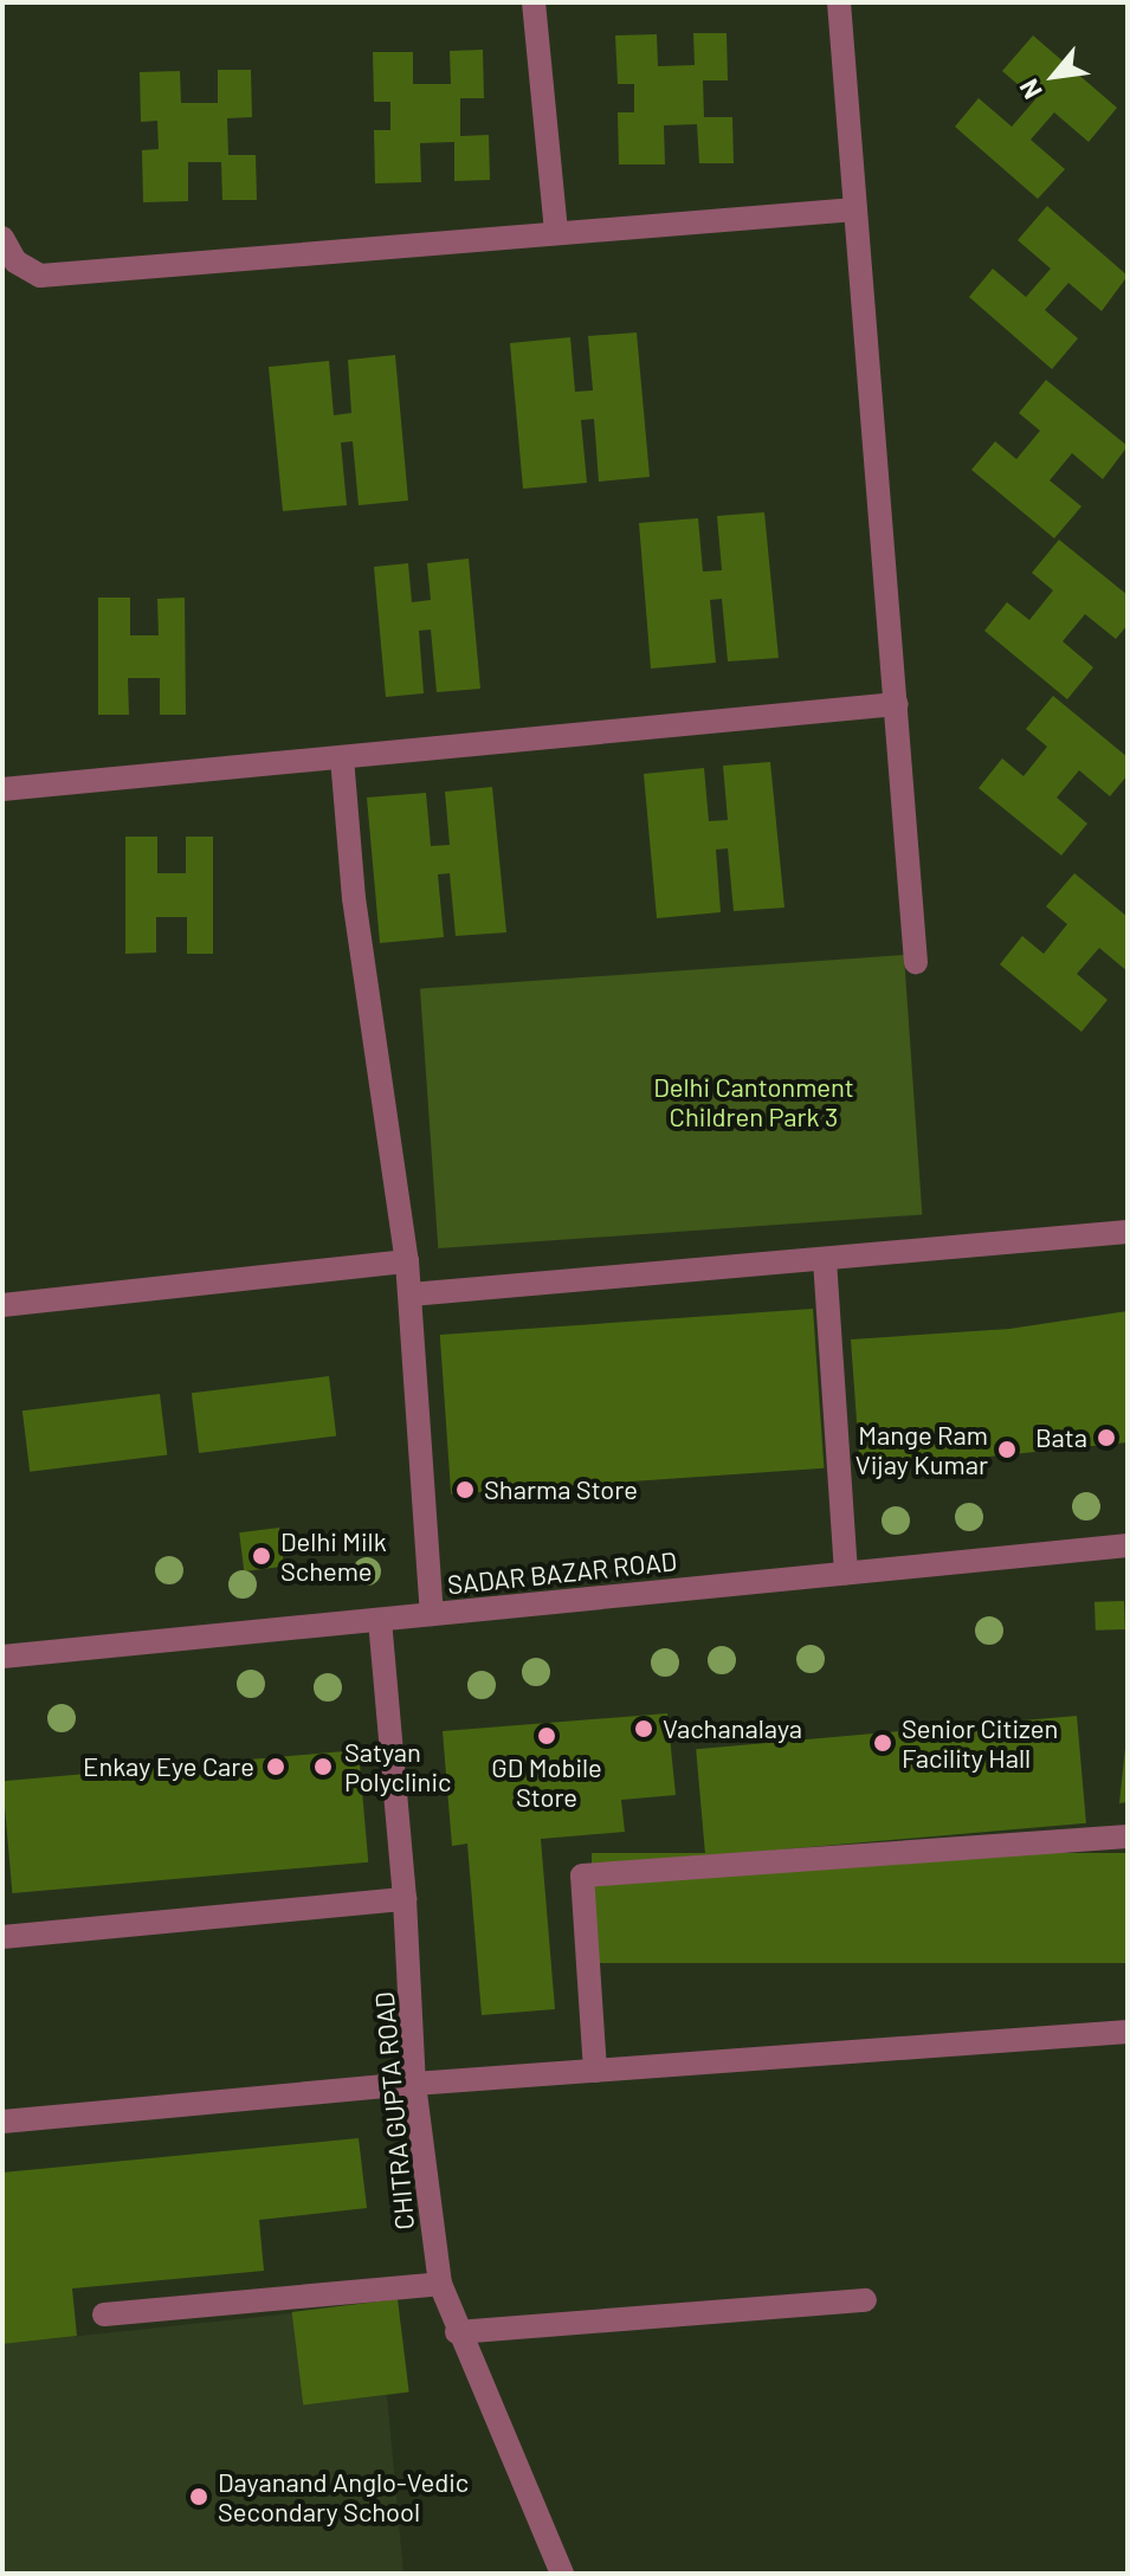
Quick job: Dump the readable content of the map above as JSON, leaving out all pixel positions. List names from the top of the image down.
{
  "streets": {
    "street": ["SADAR BAZAR ROAD", "CHITRA GUPTA ROAD"]
  },
  "crossings": [
    ["SADAR BAZAR ROAD", "CHITRA GUPTA ROAD"]
  ],
  "parks": ["Delhi Cantonment Children Park 3"],
  "places": [
    "Bata",
    "Mange Ram Vijay Kumar",
    "Sharma Store",
    "Delhi Milk Scheme",
    "Vachanalaya",
    "GD Mobile Store",
    "Senior Citizen Facility Hall",
    "Enkay Eye Care",
    "Satyan Polyclinic",
    "Dayanand Anglo-Vedic Secondary School"
  ],
  "north": "bottom left"
}
